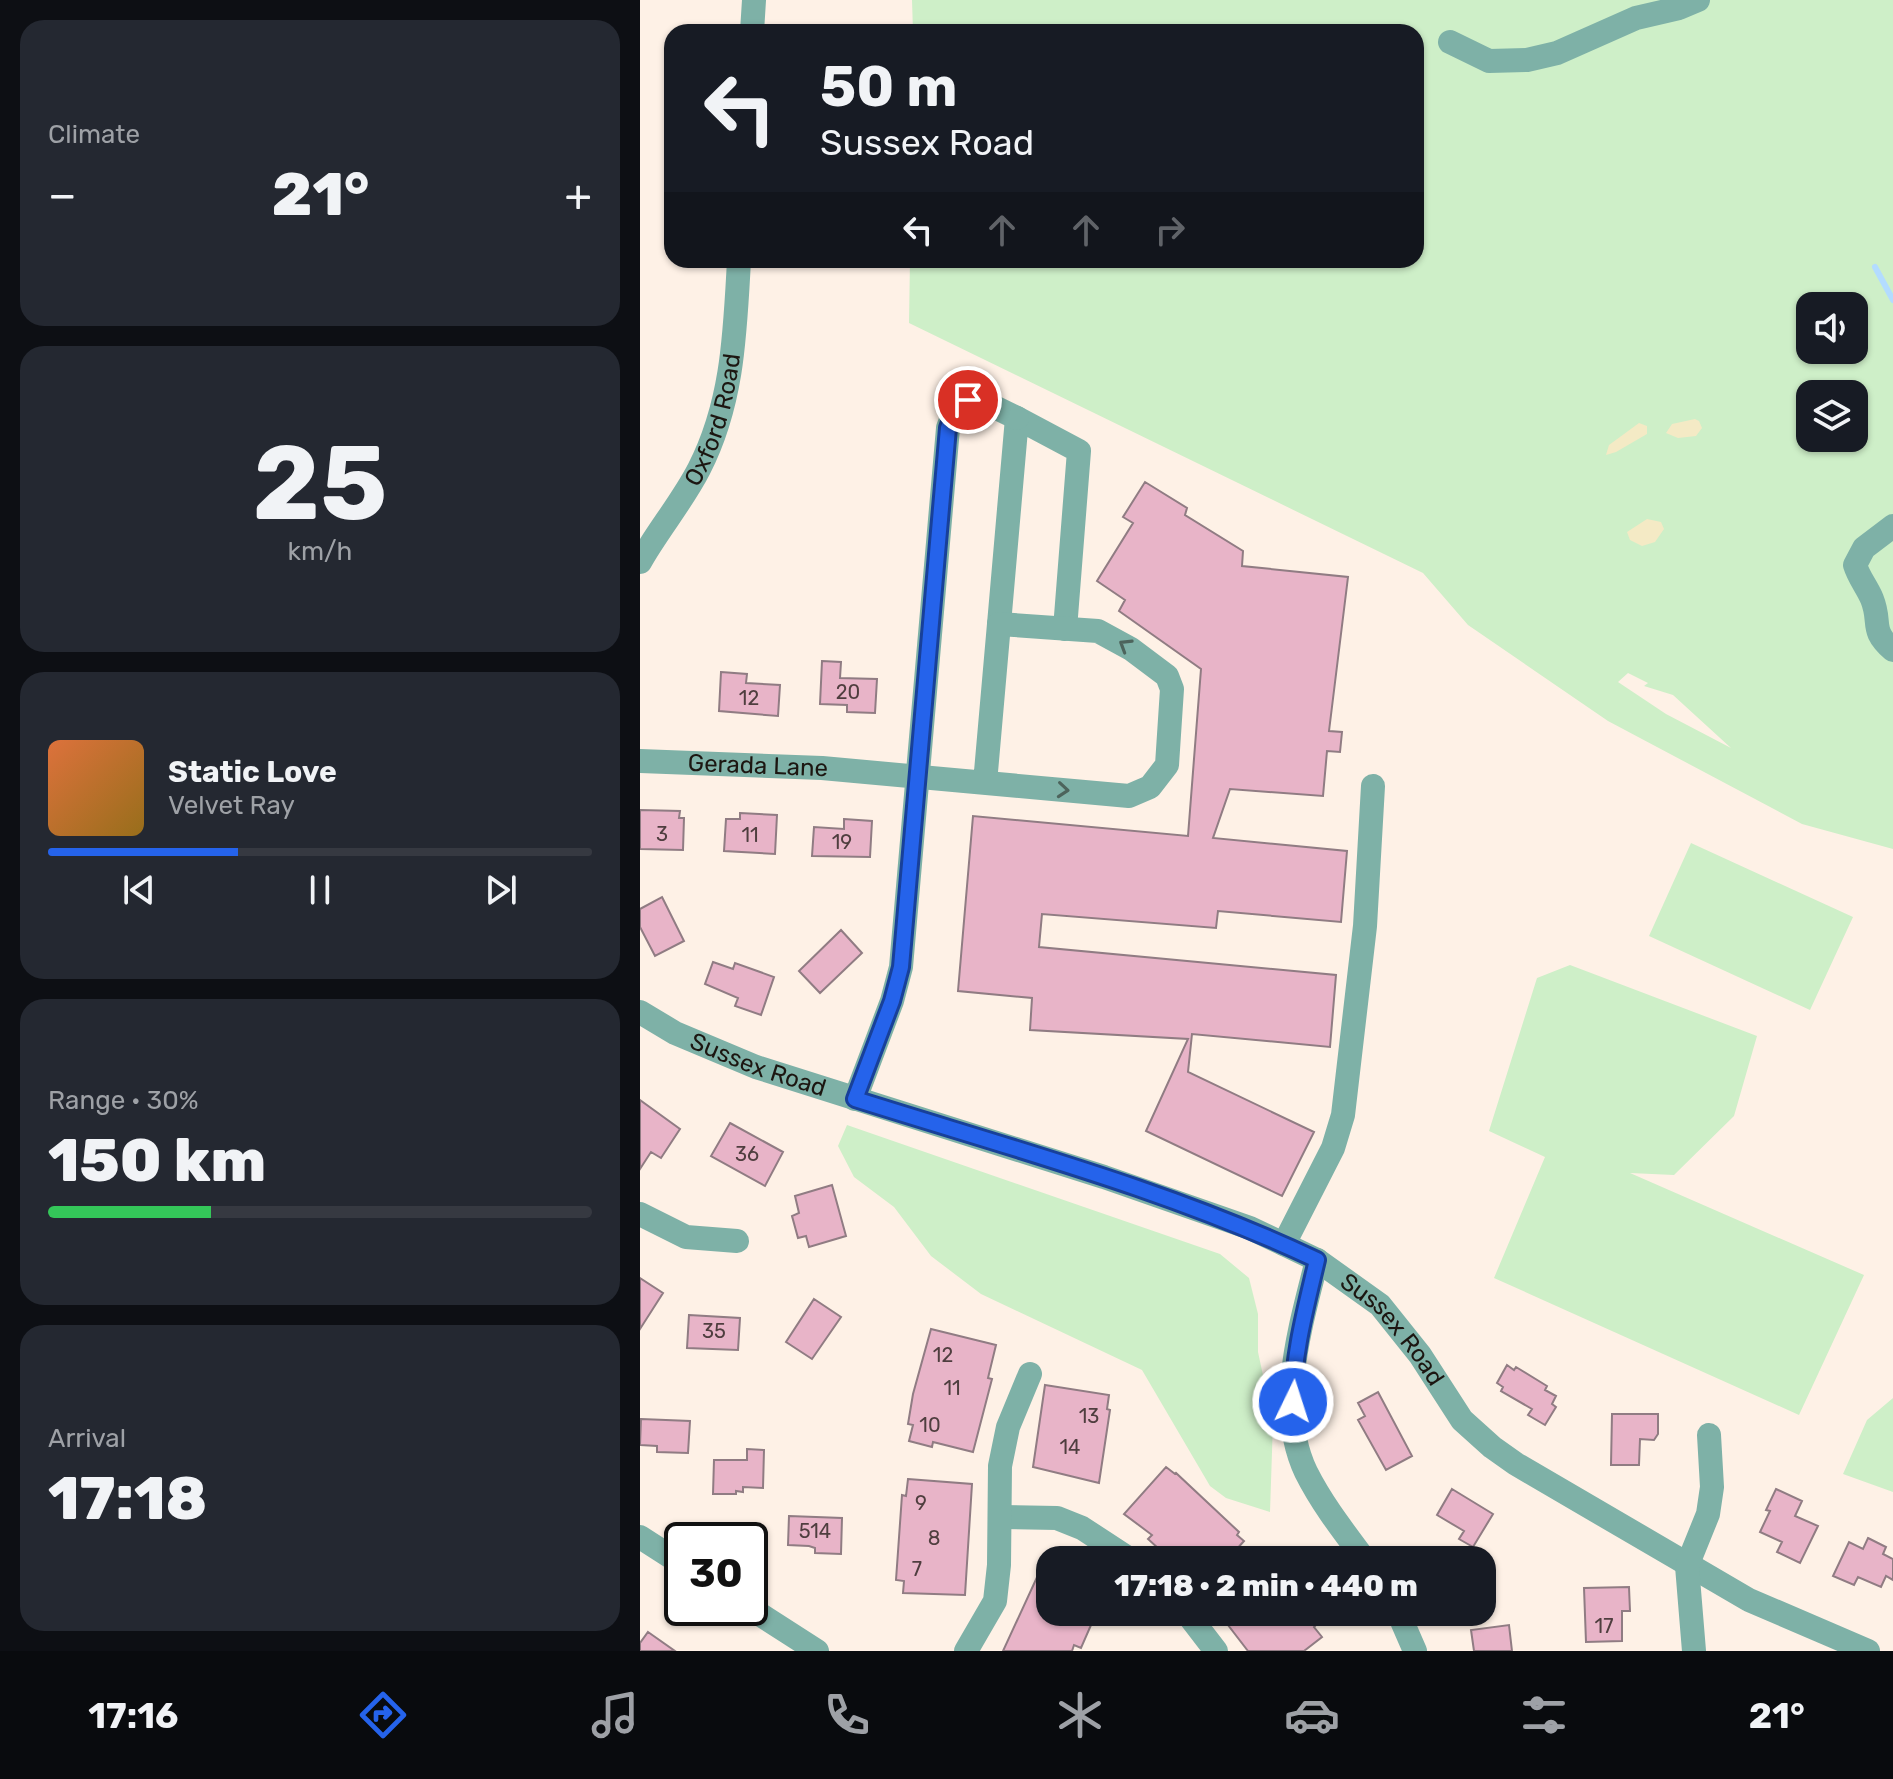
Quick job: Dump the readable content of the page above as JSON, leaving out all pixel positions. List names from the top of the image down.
{
  "streets": {
    "street": ["Oxford Road", "Gerada Lane", "Sussex Road"]
  },
  "house_numbers": [
    "20",
    "12",
    "3",
    "11",
    "19",
    "36",
    "35",
    "12",
    "11",
    "13",
    "10",
    "14",
    "9",
    "514",
    "8",
    "7",
    "17"
  ],
  "page": {
    "tile": [
      "Climate",
      ["25", "km/h"],
      ["Range · 30%", "150 km"],
      ["Arrival", "17:18"]
    ],
    "turn": ["50 m", "Sussex Road"],
    "heat": ["−", "21°", "+"],
    "song": ["Static Love", "Velvet Ray"],
    "limit": "30",
    "trip": "17:18 · 2 min · 440 m",
    "tabs": ["17:16", "21°"]
  }
}
